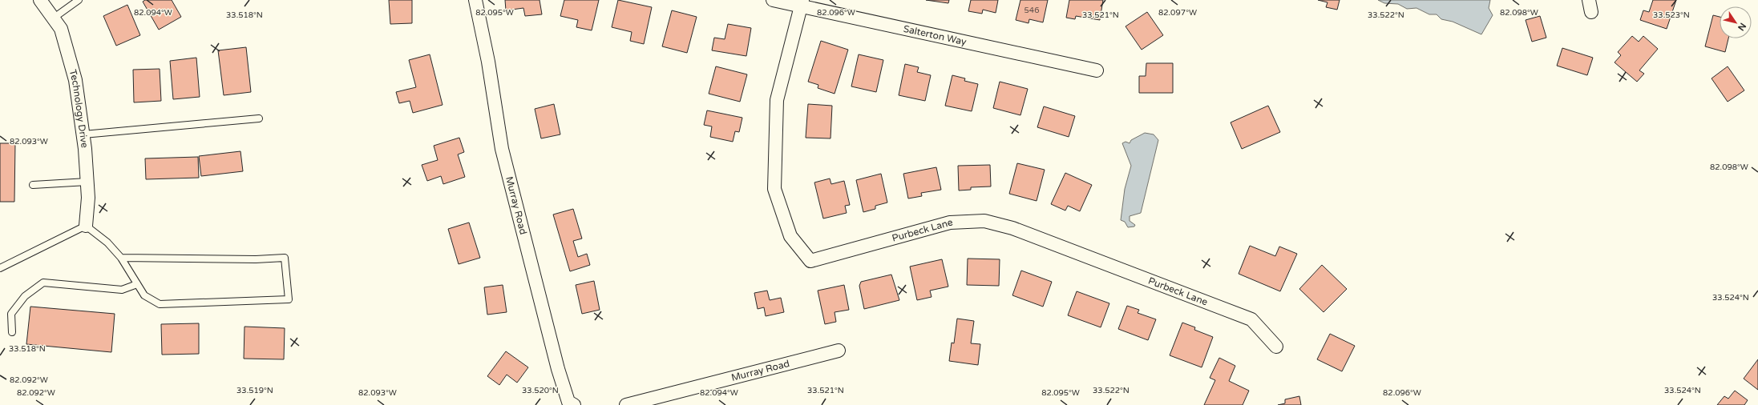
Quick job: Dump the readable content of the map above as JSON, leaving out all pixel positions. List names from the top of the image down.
{
  "streets": {
    "street": [
      "Salterton Way",
      "Technology Drive",
      "Murray Road",
      "Purbeck Lane"
    ]
  },
  "crossings": [
    ["Salterton Way", "Purbeck Lane"]
  ],
  "house_numbers": ["546"],
  "north": "bottom right",
  "coordinates": [
    "82.094°W",
    "82.096°W",
    "82.095°W",
    "82.097°W",
    "82.098°W",
    "33.518°N",
    "33.521°N",
    "33.522°N",
    "33.523°N",
    "82.093°W",
    "33.524°N",
    "82.092°W",
    "33.519°N",
    "33.520°N"
  ]
}
